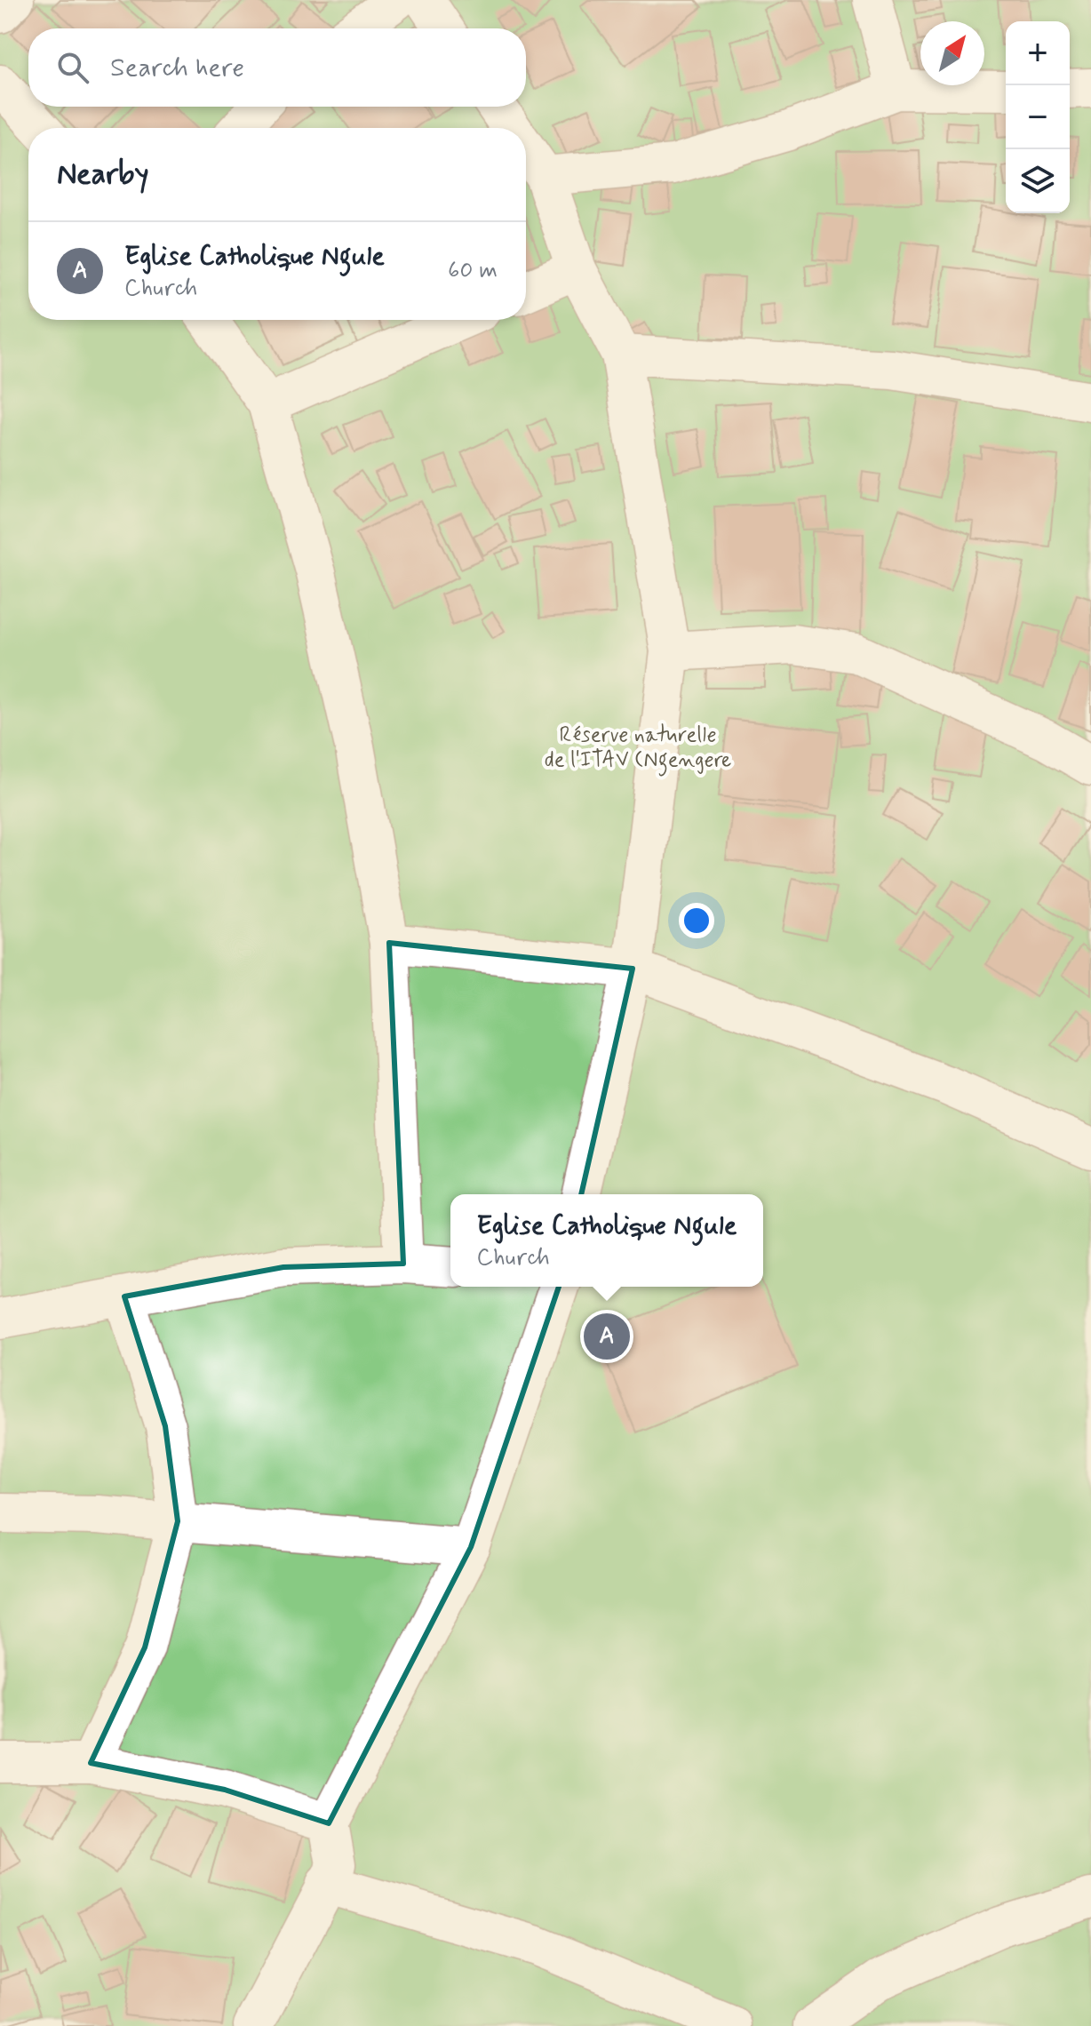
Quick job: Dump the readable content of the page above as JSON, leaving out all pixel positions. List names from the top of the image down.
{
  "parks": ["Réserve naturelle de l'ITAV (Ngengere"],
  "north": "top right",
  "page": {
    "map_buttons": ["+", "−"],
    "search": "Search here",
    "heading": "Nearby",
    "list": [
      {
        "mark": "A",
        "name": "Eglise Catholique Ngule",
        "note": "Church",
        "value": "60 m"
      }
    ],
    "popup": ["Eglise Catholique Ngule", "Church"],
    "pins": "A"
  }
}
